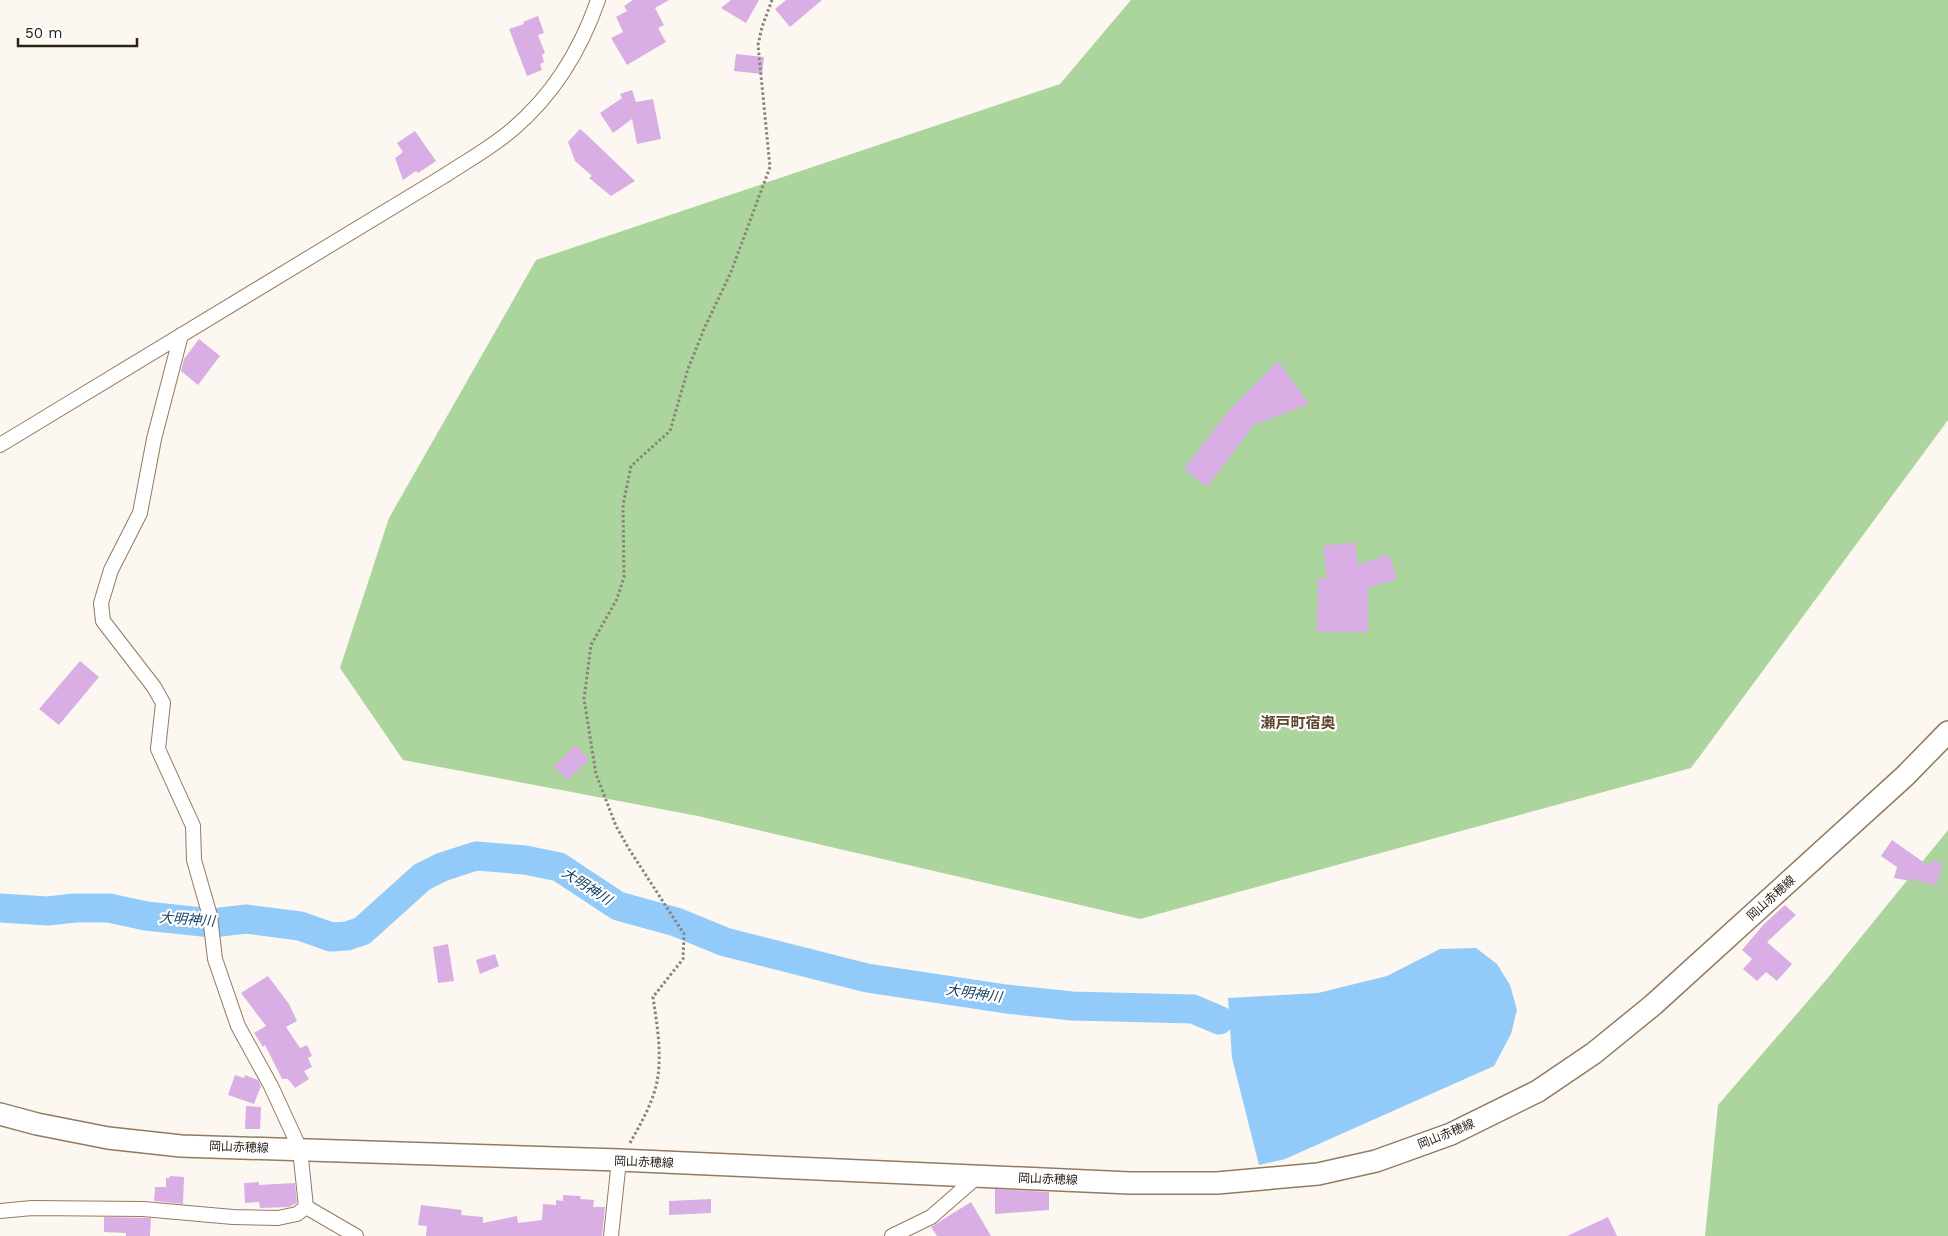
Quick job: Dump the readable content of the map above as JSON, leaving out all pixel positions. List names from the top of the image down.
{
  "streets": {
    "main road": ["岡山赤穂線"]
  },
  "districts": ["瀬戸町宿奥"],
  "water": ["大明神川"],
  "scale_bar": "50 m"
}
